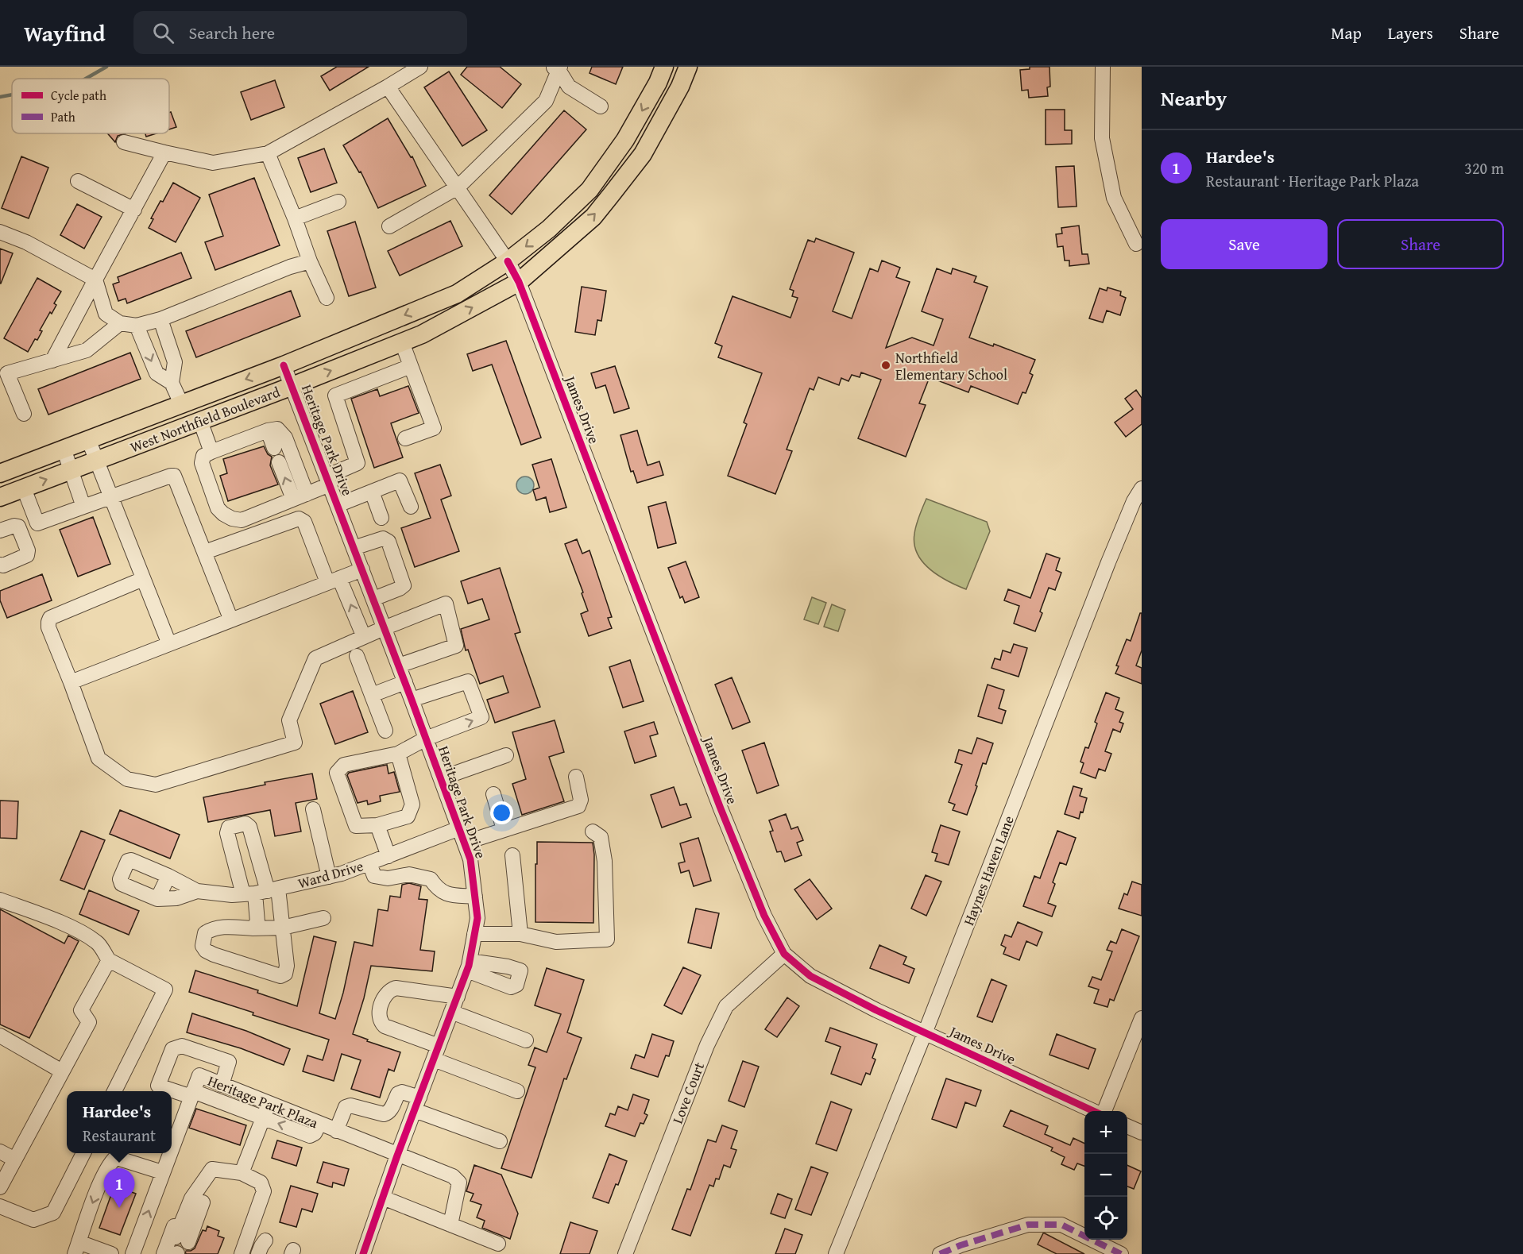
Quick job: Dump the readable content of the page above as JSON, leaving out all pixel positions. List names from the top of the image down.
{
  "streets": {
    "main road": ["West Northfield Boulevard"],
    "street": [
      "James Drive",
      "Heritage Park Drive",
      "Haynes Haven Lane",
      "Ward Drive",
      "Love Court",
      "Heritage Park Plaza"
    ]
  },
  "crossings": [
    ["James Drive", "West Northfield Boulevard"],
    ["James Drive", "Haynes Haven Lane"],
    ["James Drive", "Love Court"],
    ["West Northfield Boulevard", "Heritage Park Drive"],
    ["Heritage Park Drive", "Ward Drive"],
    ["Heritage Park Drive", "Heritage Park Plaza"]
  ],
  "places": ["Northfield Elementary School"],
  "legend": ["Cycle path", "Path"],
  "page": {
    "header": "Wayfind",
    "search": "Search here",
    "nav": ["Map", "Layers", "Share"],
    "heading": "Nearby",
    "list": [
      {
        "mark": "1",
        "name": "Hardee's",
        "note": "Restaurant · Heritage Park Plaza",
        "value": "320 m"
      }
    ],
    "buttons": ["Save", "Share"],
    "popup": ["Hardee's", "Restaurant"],
    "map_buttons": ["+", "−"],
    "pins": "1"
  }
}
